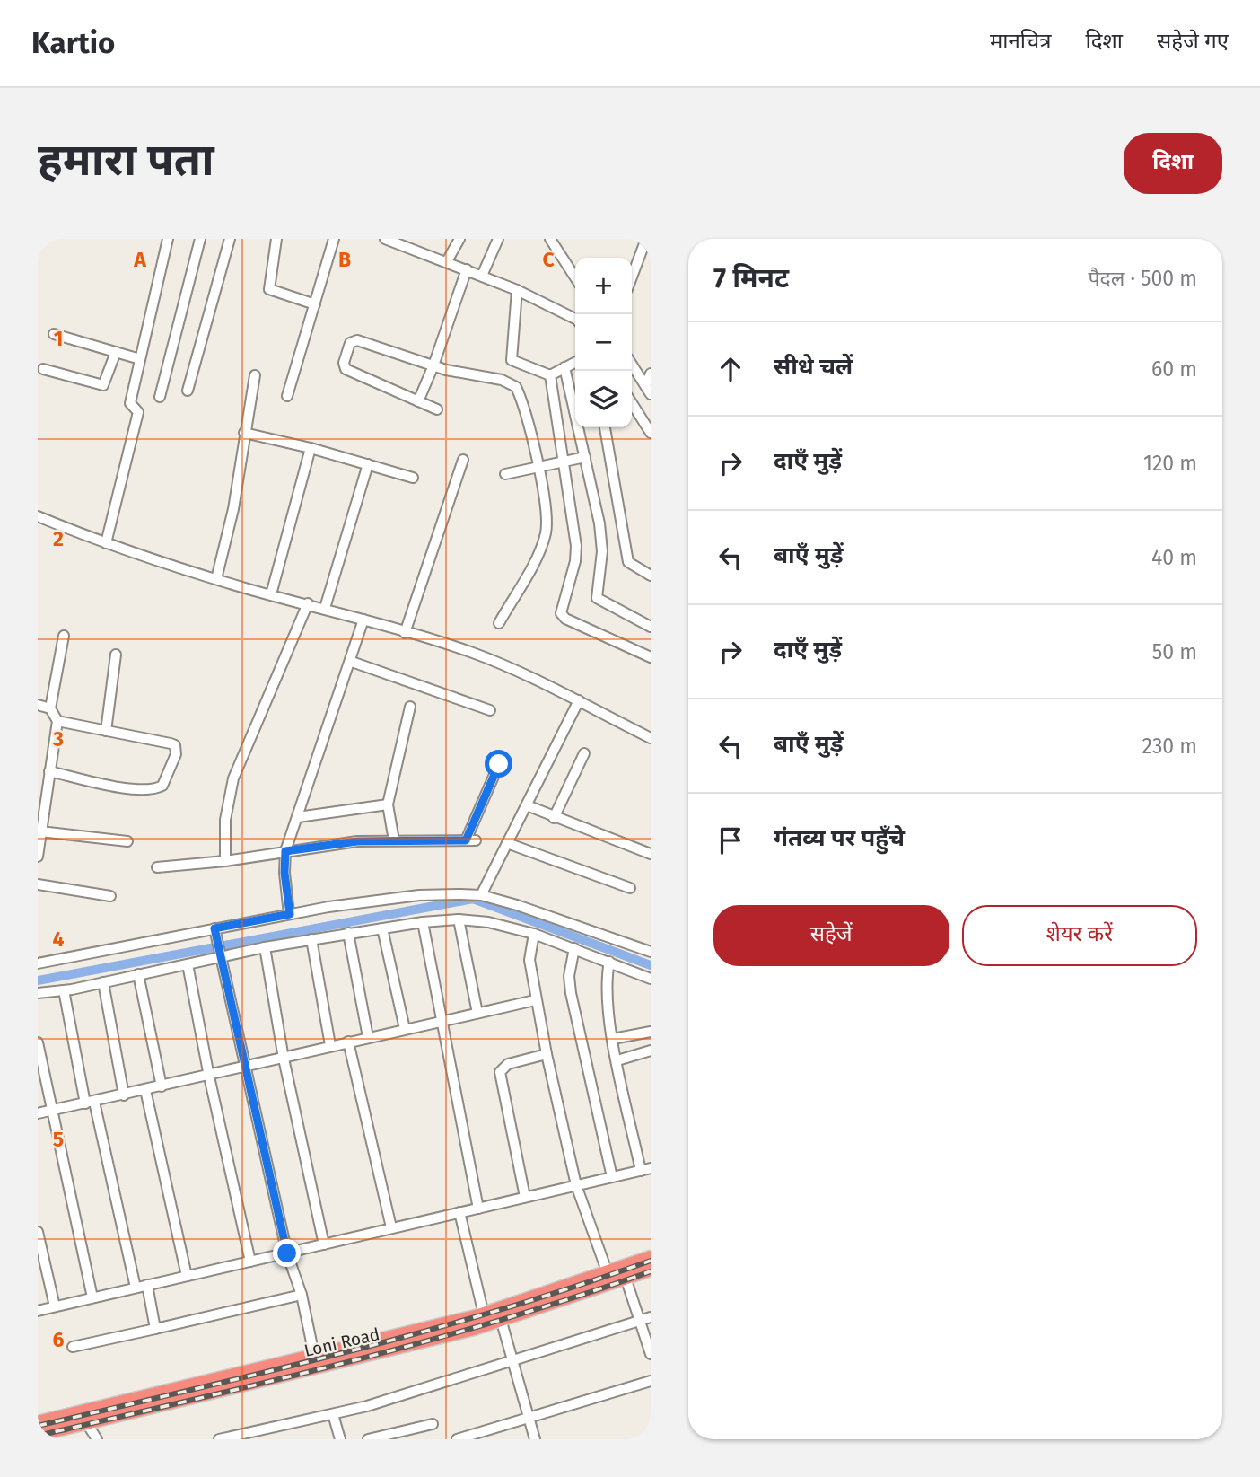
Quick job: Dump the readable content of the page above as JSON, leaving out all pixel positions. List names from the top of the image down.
{
  "streets": {
    "highway": ["Loni Road"]
  },
  "page": {
    "header": "Kartio",
    "nav": ["मानचित्र", "दिशा", "सहेजे गए"],
    "buttons": [
      "दिशा",
      ["सहेजें", "शेयर करें"]
    ],
    "title": "हमारा पता",
    "heading": ["7 मिनट", "पैदल · 500 m"],
    "map_buttons": ["+", "−"],
    "list": [
      ["सीधे चलें", "60 m"],
      ["दाएँ मुड़ें", "120 m"],
      ["बाएँ मुड़ें", "40 m"],
      ["दाएँ मुड़ें", "50 m"],
      ["बाएँ मुड़ें", "230 m"],
      "गंतव्य पर पहुँचे"
    ]
  },
  "grid": {
    "columns": ["A", "B", "C"],
    "rows": [
      "1",
      "2",
      "3",
      "4",
      "5",
      "6"
    ]
  }
}
